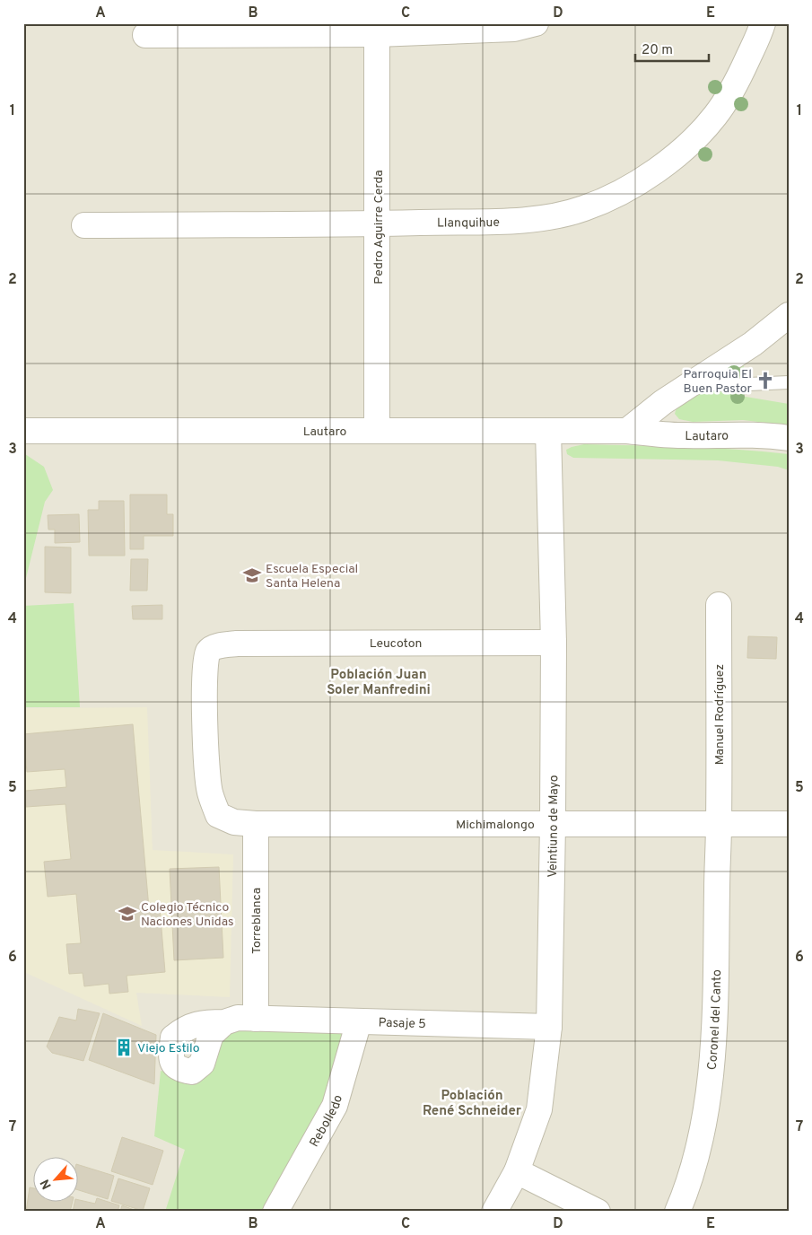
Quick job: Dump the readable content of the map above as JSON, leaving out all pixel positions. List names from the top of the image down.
{
  "streets": {
    "street": [
      "Llanquihue",
      "Pedro Aguirre Cerda",
      "Lautaro",
      "Leucoton",
      "Manuel Rodríguez",
      "Michimalongo",
      "Veintiuno de Mayo",
      "Torreblanca",
      "Coronel del Canto",
      "Pasaje 5",
      "Rebolledo"
    ]
  },
  "crossings": [
    ["Llanquihue", "Pedro Aguirre Cerda"],
    ["Pedro Aguirre Cerda", "Lautaro"],
    ["Lautaro", "Veintiuno de Mayo"],
    ["Leucoton", "Michimalongo"],
    ["Leucoton", "Veintiuno de Mayo"],
    ["Leucoton", "Torreblanca"],
    ["Manuel Rodríguez", "Michimalongo"],
    ["Manuel Rodríguez", "Coronel del Canto"],
    ["Michimalongo", "Veintiuno de Mayo"],
    ["Michimalongo", "Torreblanca"],
    ["Michimalongo", "Coronel del Canto"],
    ["Veintiuno de Mayo", "Pasaje 5"],
    ["Torreblanca", "Pasaje 5"],
    ["Pasaje 5", "Rebolledo"]
  ],
  "districts": ["Población Juan Soler Manfredini", "Población René Schneider"],
  "places": {
    "church": ["Parroquia El Buen Pastor"],
    "school or university": ["Escuela Especial Santa Helena", "Colegio Técnico Naciones Unidas"],
    "building": ["Viejo Estilo"]
  },
  "scale_bar": "20 m",
  "north": "bottom left",
  "grid": {
    "columns": [
      "A",
      "B",
      "C",
      "D",
      "E"
    ],
    "rows": [
      "1",
      "2",
      "3",
      "4",
      "5",
      "6",
      "7"
    ]
  }
}
